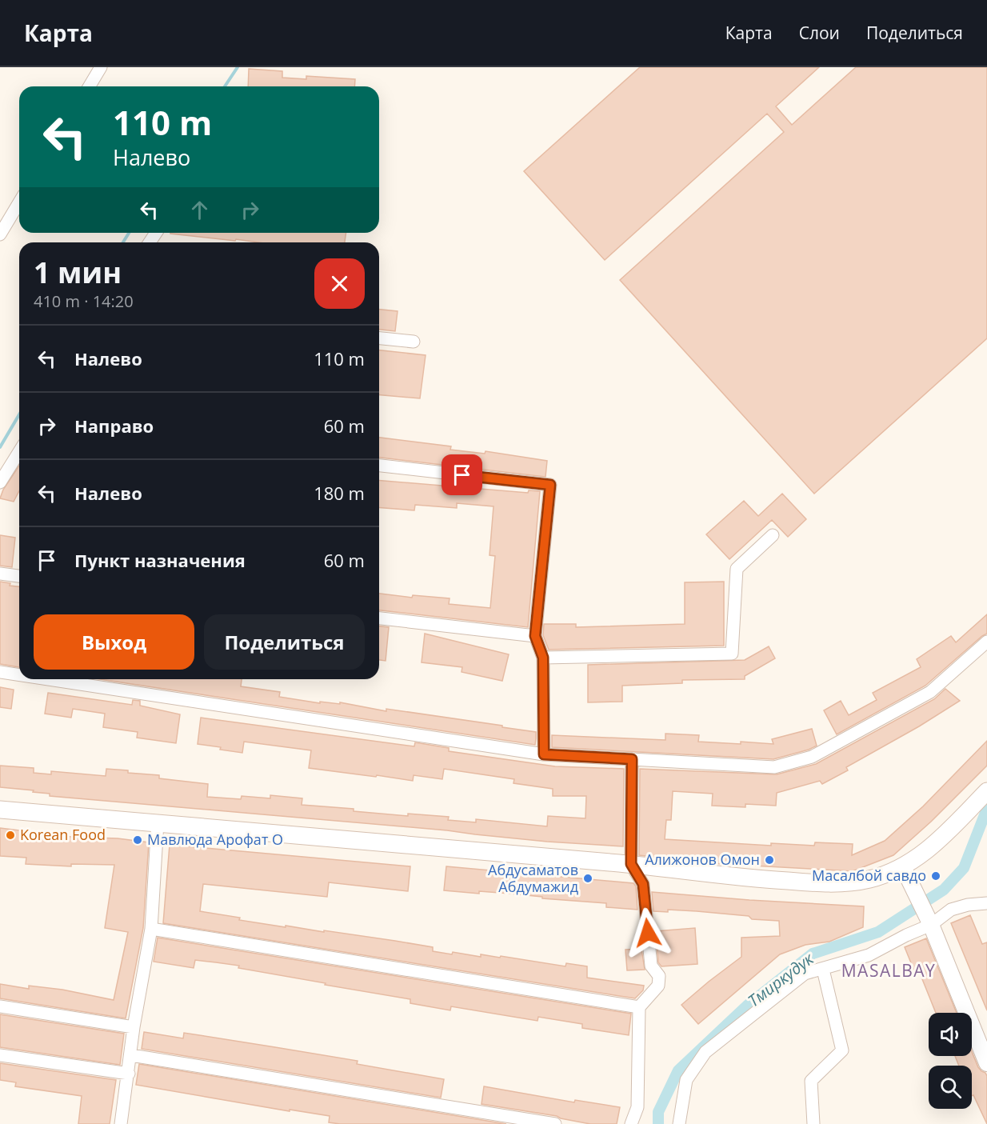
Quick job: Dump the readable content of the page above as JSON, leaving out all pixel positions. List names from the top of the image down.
{
  "districts": ["MASALBAY"],
  "water": ["Тмиркудук"],
  "places": [
    "Korean Food",
    "Мавлюда Арофат О",
    "Алижонов Омон",
    "Масалбой савдо",
    "Абдусаматов Абдумажид"
  ],
  "page": {
    "header": "Карта",
    "nav": ["Карта", "Слои", "Поделиться"],
    "turn": ["110 m", "Налево"],
    "heading": ["1 мин", "410 m · 14:20"],
    "list": [
      {
        "name": "Налево",
        "value": "110 m"
      },
      {
        "name": "Направо",
        "value": "60 m"
      },
      {
        "name": "Налево",
        "value": "180 m"
      },
      {
        "name": "Пункт назначения",
        "value": "60 m"
      }
    ],
    "buttons": ["Выход", "Поделиться"]
  }
}
